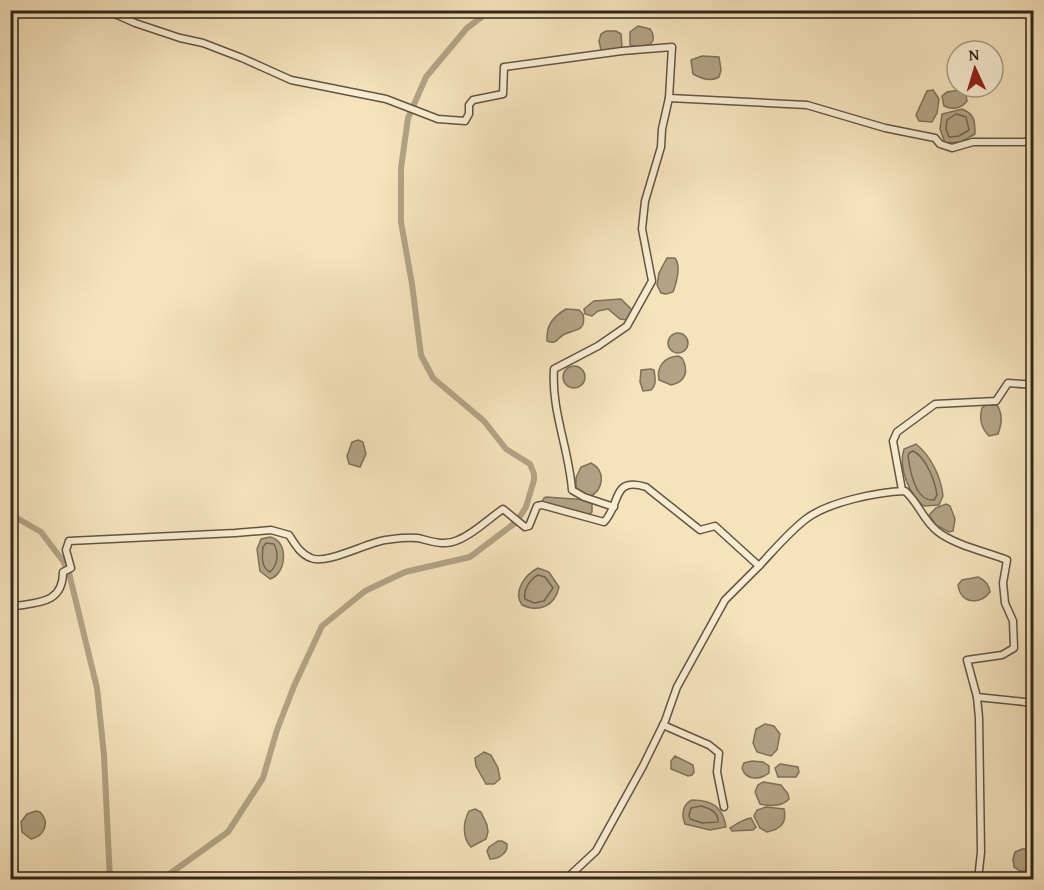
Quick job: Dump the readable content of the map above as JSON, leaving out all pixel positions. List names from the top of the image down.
{
  "north": "top"
}
